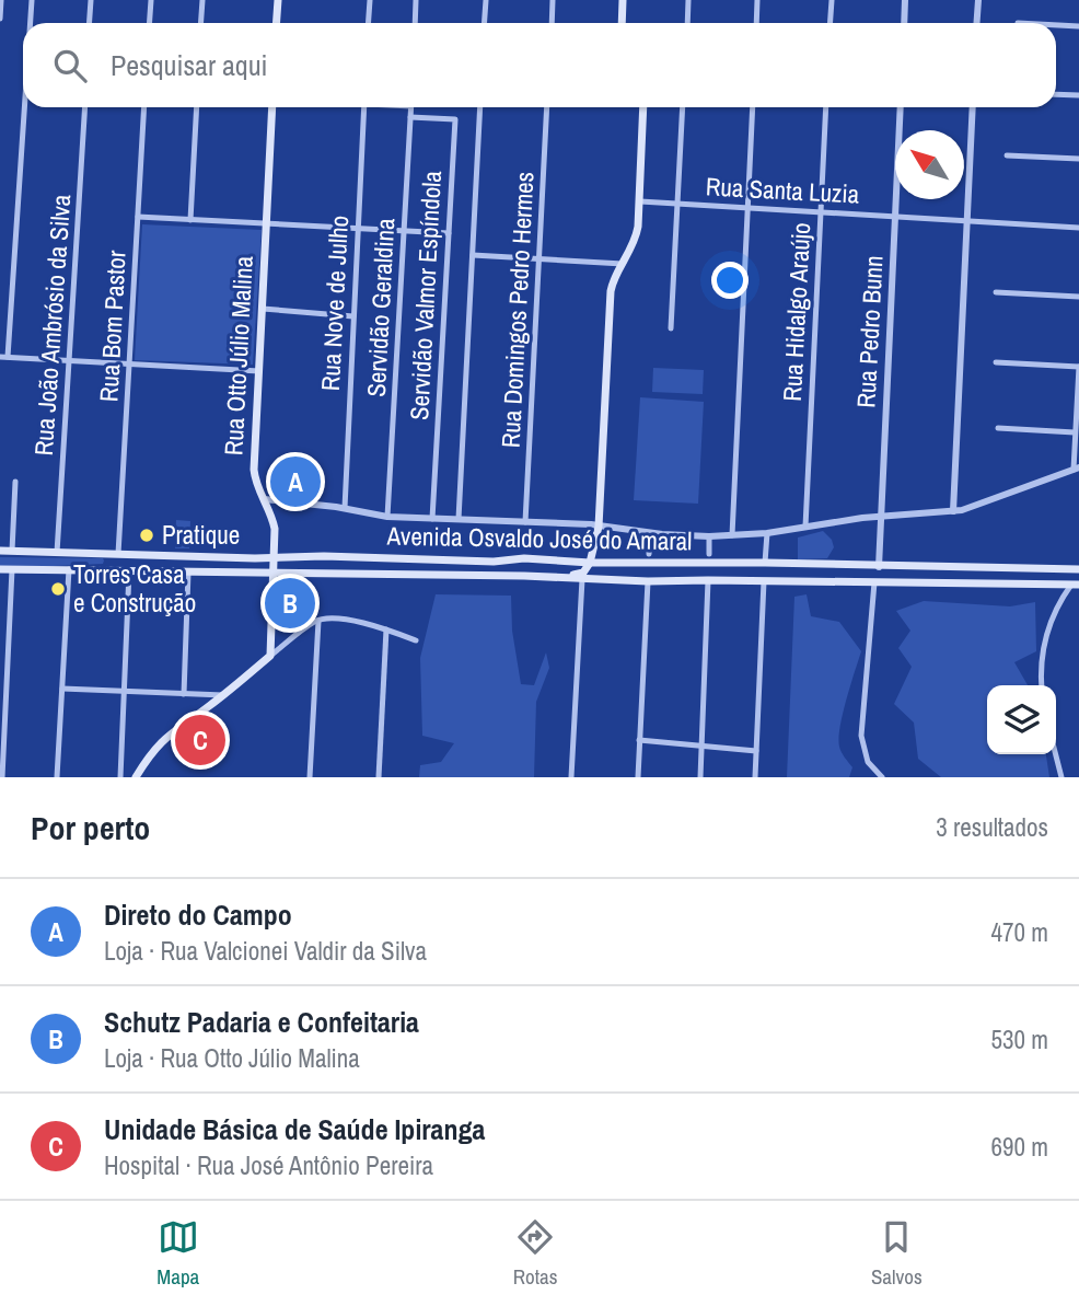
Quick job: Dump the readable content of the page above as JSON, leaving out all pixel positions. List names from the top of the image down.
{
  "streets": {
    "main road": ["Rua Otto Júlio Malina", "Avenida Osvaldo José do Amaral"],
    "street": [
      "Rua Santa Luzia",
      "Servidão Valmor Espíndola",
      "Rua Nove de Julho",
      "Servidão Geraldina",
      "Rua Domingos Pedro Hermes",
      "Rua Hidalgo Araújo",
      "Rua João Ambrósio da Silva",
      "Rua Bom Pastor",
      "Rua Pedro Bunn"
    ]
  },
  "crossings": [
    ["Rua Santa Luzia", "Rua Hidalgo Araújo"],
    ["Rua Santa Luzia", "Rua Pedro Bunn"],
    ["Servidão Valmor Espíndola", "Servidão Geraldina"],
    ["Rua João Ambrósio da Silva", "Avenida Osvaldo José do Amaral"],
    ["Rua Bom Pastor", "Avenida Osvaldo José do Amaral"],
    ["Rua Pedro Bunn", "Avenida Osvaldo José do Amaral"],
    ["Rua Otto Júlio Malina", "Avenida Osvaldo José do Amaral"]
  ],
  "places": ["Pratique", "Torres Casa e Construção"],
  "north": "top left",
  "page": {
    "search": "Pesquisar aqui",
    "pins": ["A", "B", "C"],
    "heading": ["Por perto", "3 resultados"],
    "list": [
      {
        "mark": "A",
        "name": "Direto do Campo",
        "note": "Loja · Rua Valcionei Valdir da Silva",
        "value": "470 m"
      },
      {
        "mark": "B",
        "name": "Schutz Padaria e Confeitaria",
        "note": "Loja · Rua Otto Júlio Malina",
        "value": "530 m"
      },
      {
        "mark": "C",
        "name": "Unidade Básica de Saúde Ipiranga",
        "note": "Hospital · Rua José Antônio Pereira",
        "value": "690 m"
      }
    ],
    "nav": ["Mapa", "Rotas", "Salvos"]
  }
}
